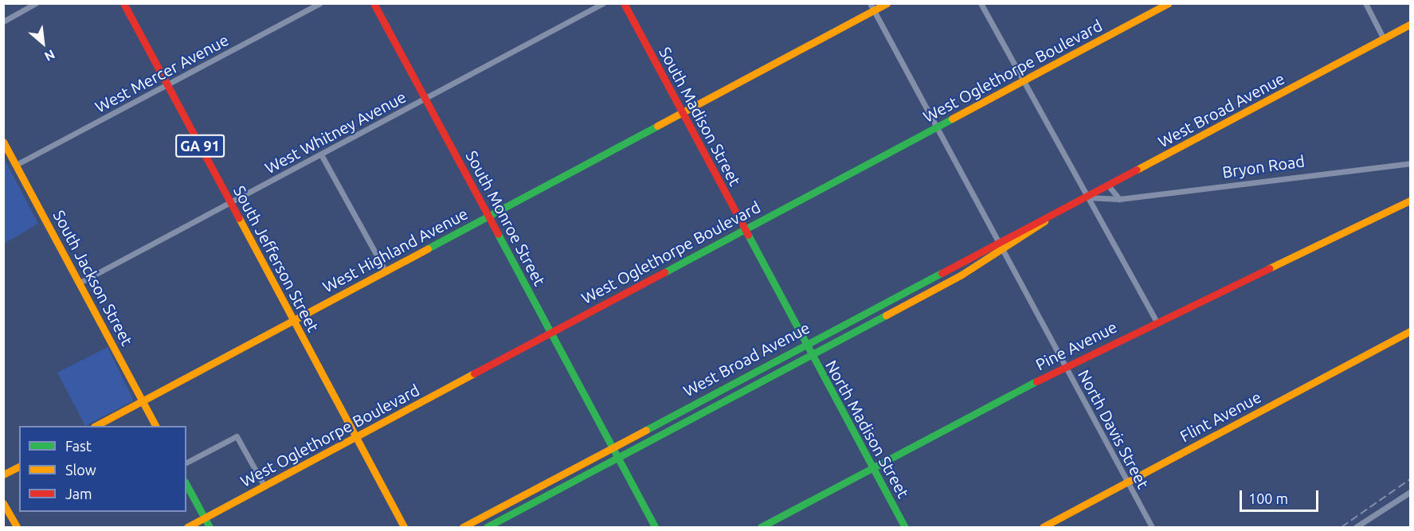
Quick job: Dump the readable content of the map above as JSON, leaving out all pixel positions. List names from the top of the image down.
{
  "streets": {
    "main road": [
      "West Oglethorpe Boulevard",
      "West Broad Avenue",
      "South Madison Street",
      "GA 91",
      "South Monroe Street",
      "West Highland Avenue",
      "South Jefferson Street",
      "South Jackson Street",
      "Pine Avenue",
      "Flint Avenue",
      "North Madison Street"
    ],
    "street": [
      "West Mercer Avenue",
      "West Whitney Avenue",
      "Bryon Road",
      "North Davis Street"
    ]
  },
  "crossings": [
    ["West Oglethorpe Boulevard", "South Madison Street"],
    ["West Oglethorpe Boulevard", "South Monroe Street"],
    ["West Oglethorpe Boulevard", "South Jefferson Street"],
    ["West Oglethorpe Boulevard", "North Davis Street"],
    ["West Mercer Avenue", "South Jefferson Street"],
    ["West Mercer Avenue", "South Jackson Street"],
    ["West Broad Avenue", "South Madison Street"],
    ["West Broad Avenue", "Bryon Road"],
    ["West Broad Avenue", "South Monroe Street"],
    ["West Broad Avenue", "North Madison Street"],
    ["West Broad Avenue", "North Davis Street"],
    ["South Madison Street", "West Highland Avenue"],
    ["South Madison Street", "North Madison Street"],
    ["West Whitney Avenue", "South Monroe Street"],
    ["West Whitney Avenue", "South Jefferson Street"],
    ["West Whitney Avenue", "South Jackson Street"],
    ["South Monroe Street", "West Highland Avenue"],
    ["West Highland Avenue", "South Jefferson Street"],
    ["West Highland Avenue", "South Jackson Street"],
    ["West Highland Avenue", "North Davis Street"],
    ["Pine Avenue", "North Madison Street"],
    ["Pine Avenue", "North Davis Street"],
    ["Flint Avenue", "North Davis Street"]
  ],
  "legend": ["Fast", "Slow", "Jam"],
  "scale_bar": "100 m",
  "north": "bottom right"
}
